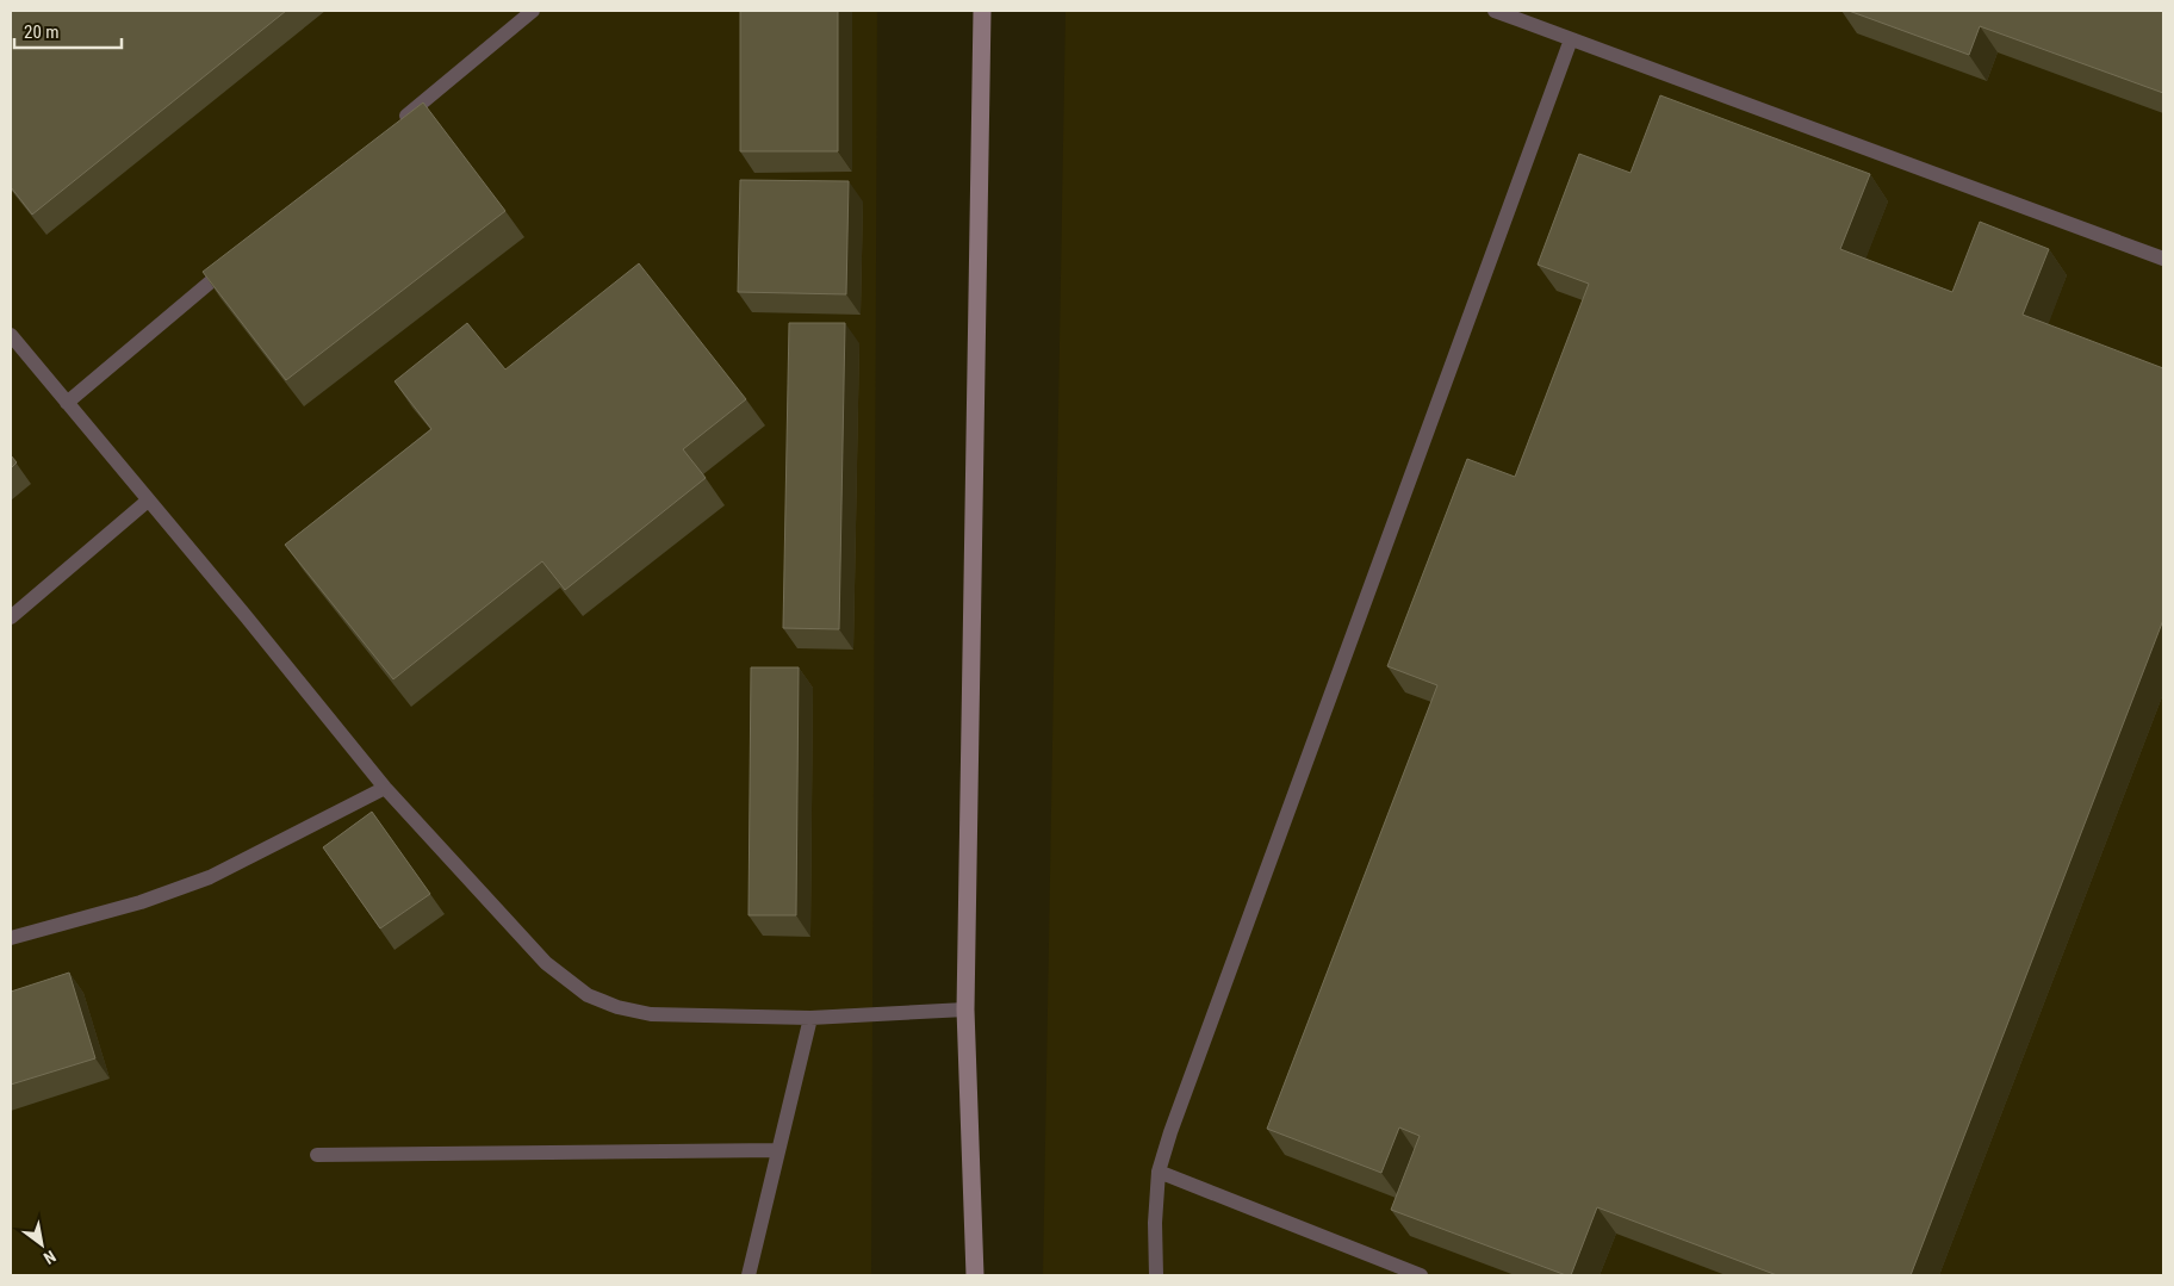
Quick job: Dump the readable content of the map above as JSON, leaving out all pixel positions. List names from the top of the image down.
{
  "scale_bar": "20 m",
  "north": "bottom right"
}
